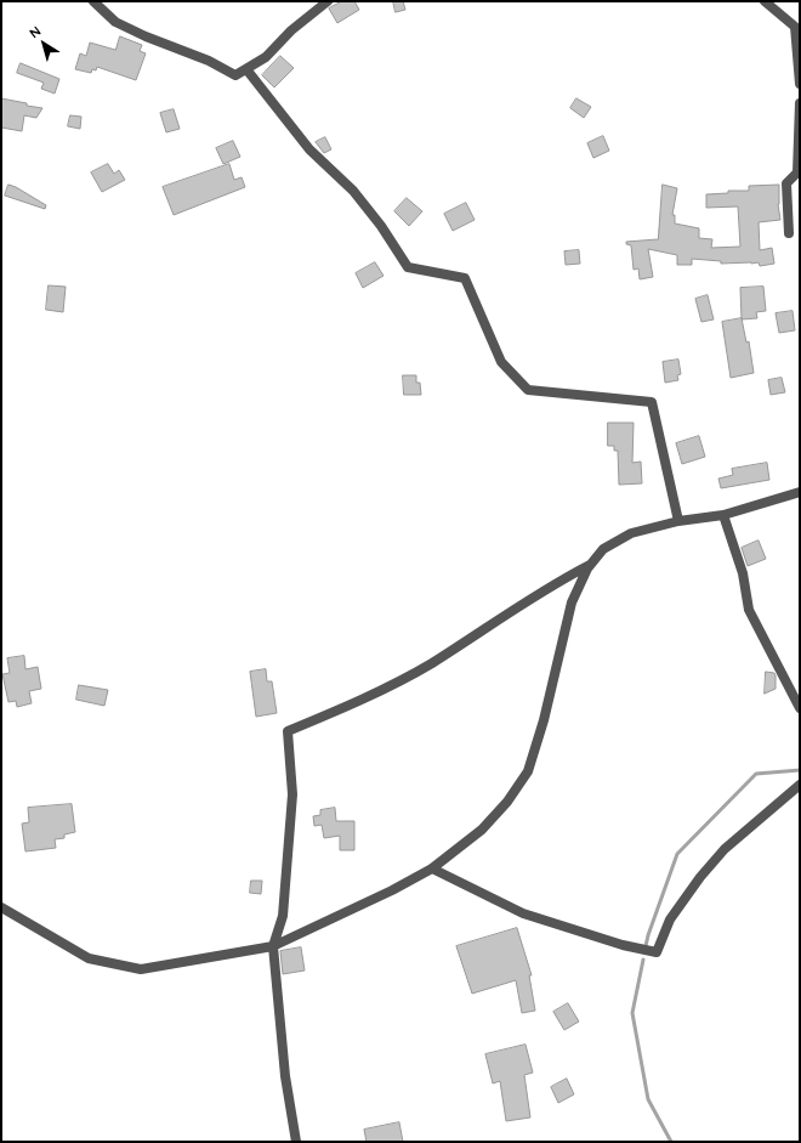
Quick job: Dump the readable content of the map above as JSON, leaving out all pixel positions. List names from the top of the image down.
{
  "north": "top left"
}
